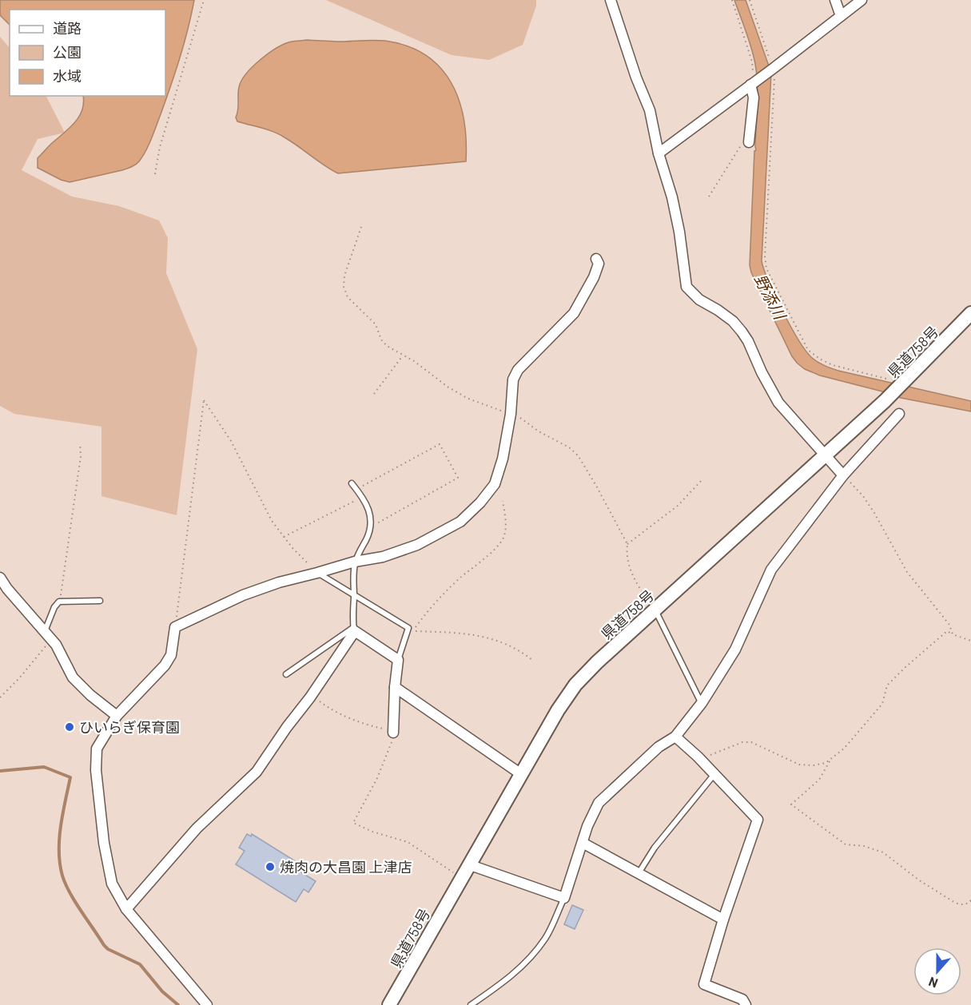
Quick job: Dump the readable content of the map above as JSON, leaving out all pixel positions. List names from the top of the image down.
{
  "streets": {
    "main road": ["県道758号"]
  },
  "water": ["野添川"],
  "places": ["ひいらぎ保育園", "焼肉の大昌園 上津店"],
  "legend": ["道路", "公園", "水域"],
  "north": "bottom"
}
